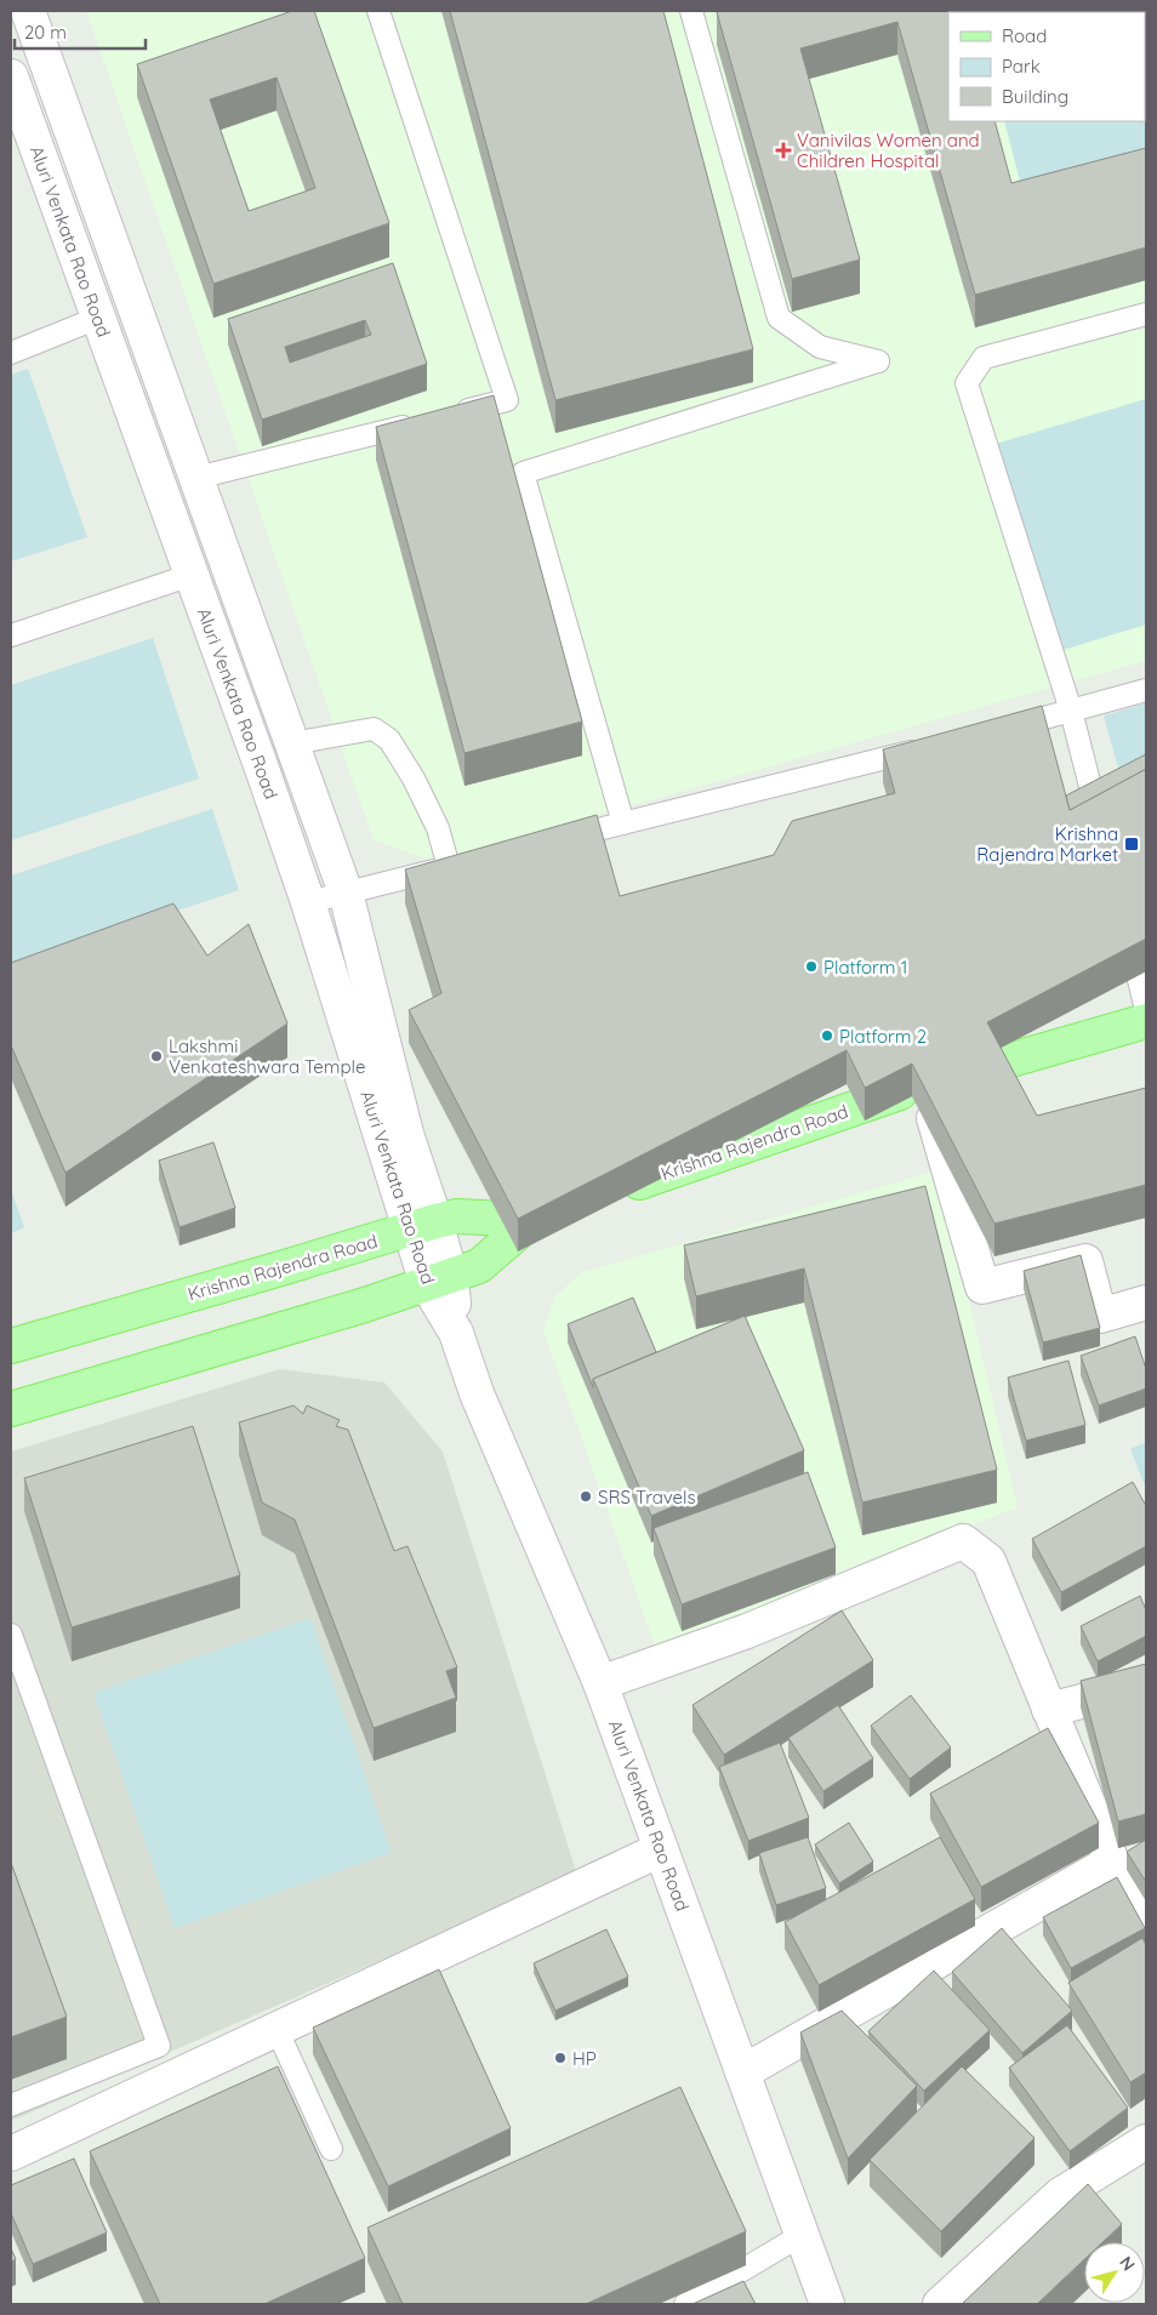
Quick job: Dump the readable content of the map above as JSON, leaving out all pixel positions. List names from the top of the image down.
{
  "streets": {
    "main road": ["Aluri Venkata Rao Road", "Krishna Rajendra Road"]
  },
  "crossings": [
    ["Aluri Venkata Rao Road", "Krishna Rajendra Road"]
  ],
  "places": {
    "health": ["Vanivilas Women and Children Hospital"],
    "transit": ["Krishna Rajendra Market"],
    "other": [
      "Platform 1",
      "Platform 2",
      "Lakshmi Venkateshwara Temple",
      "SRS Travels",
      "HP"
    ]
  },
  "legend": ["Road", "Park", "Building"],
  "scale_bar": "20 m",
  "north": "top right"
}
